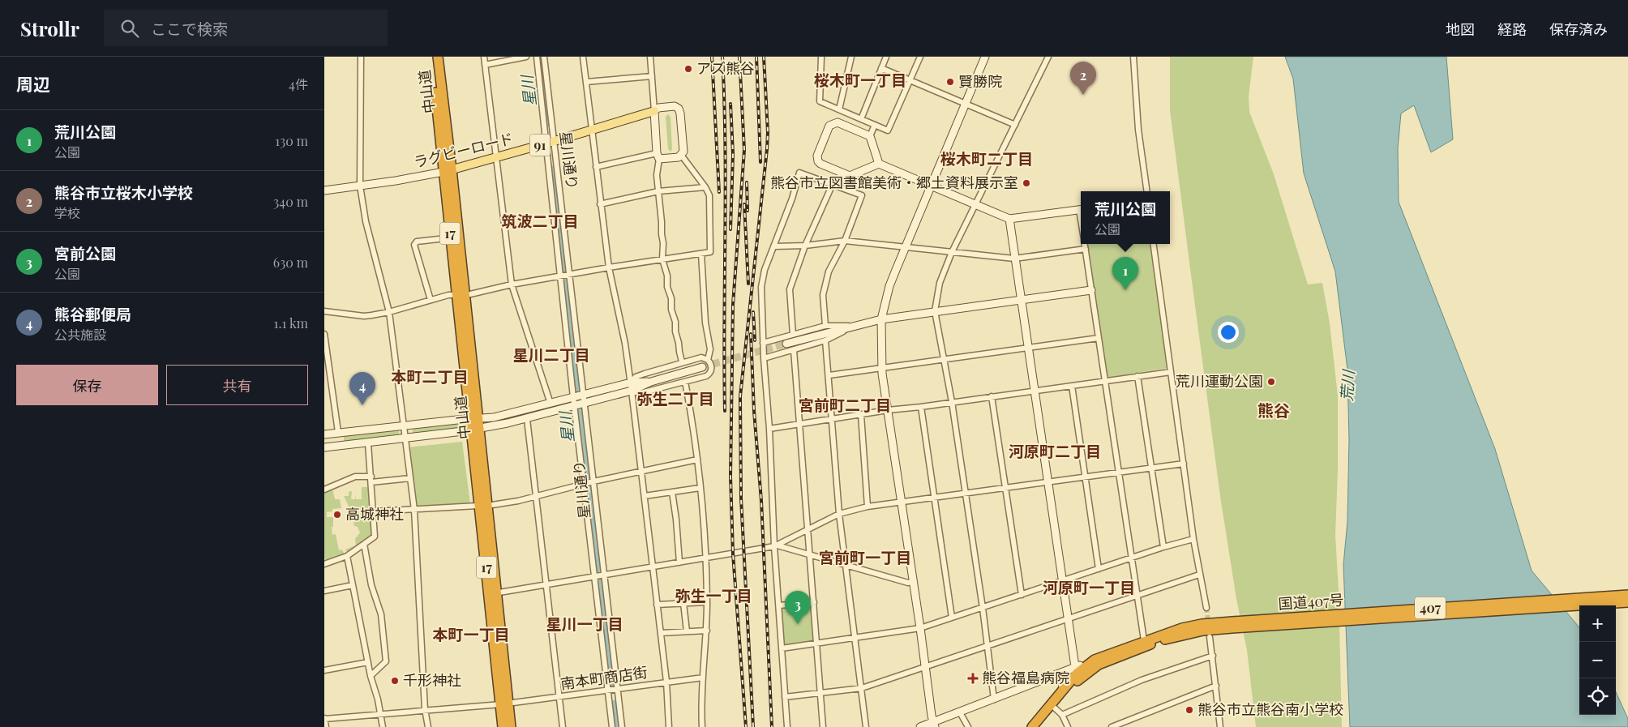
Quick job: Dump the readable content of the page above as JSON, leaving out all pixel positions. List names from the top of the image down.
{
  "streets": {
    "highway": [
      "中山道",
      "17",
      "国道407号",
      "407"
    ],
    "main road": ["91", "ラグビーロード"],
    "street": ["星川通り", "南本町商店街"]
  },
  "crossings": [
    ["中山道", "ラグビーロード"],
    ["中山道", "南本町商店街"],
    ["ラグビーロード", "星川通り"],
    ["星川通り", "南本町商店街"],
    ["国道407号", "407"]
  ],
  "districts": [
    "桜木町一丁目",
    "桜木町二丁目",
    "筑波二丁目",
    "星川二丁目",
    "本町二丁目",
    "弥生二丁目",
    "宮前町二丁目",
    "熊谷",
    "河原町二丁目",
    "宮前町一丁目",
    "河原町一丁目",
    "弥生一丁目",
    "星川一丁目",
    "本町一丁目"
  ],
  "water": ["星川", "荒川"],
  "places": {
    "other": [
      "アズ熊谷",
      "賢勝院",
      "熊谷市立図書館美術・郷土資料展示室",
      "荒川運動公園",
      "高城神社",
      "千形神社",
      "熊谷市立熊谷南小学校"
    ],
    "health": ["熊谷福島病院"]
  },
  "page": {
    "header": "Strollr",
    "search": "ここで検索",
    "nav": ["地図", "経路", "保存済み"],
    "heading": ["周辺", "4件"],
    "pins": [
      "2",
      "1",
      "4",
      "3"
    ],
    "list": [
      {
        "mark": "1",
        "name": "荒川公園",
        "note": "公園",
        "value": "130 m"
      },
      {
        "mark": "2",
        "name": "熊谷市立桜木小学校",
        "note": "学校",
        "value": "340 m"
      },
      {
        "mark": "3",
        "name": "宮前公園",
        "note": "公園",
        "value": "630 m"
      },
      {
        "mark": "4",
        "name": "熊谷郵便局",
        "note": "公共施設",
        "value": "1.1 km"
      }
    ],
    "popup": ["荒川公園", "公園"],
    "buttons": ["保存", "共有"],
    "map_buttons": ["+", "−"]
  }
}
